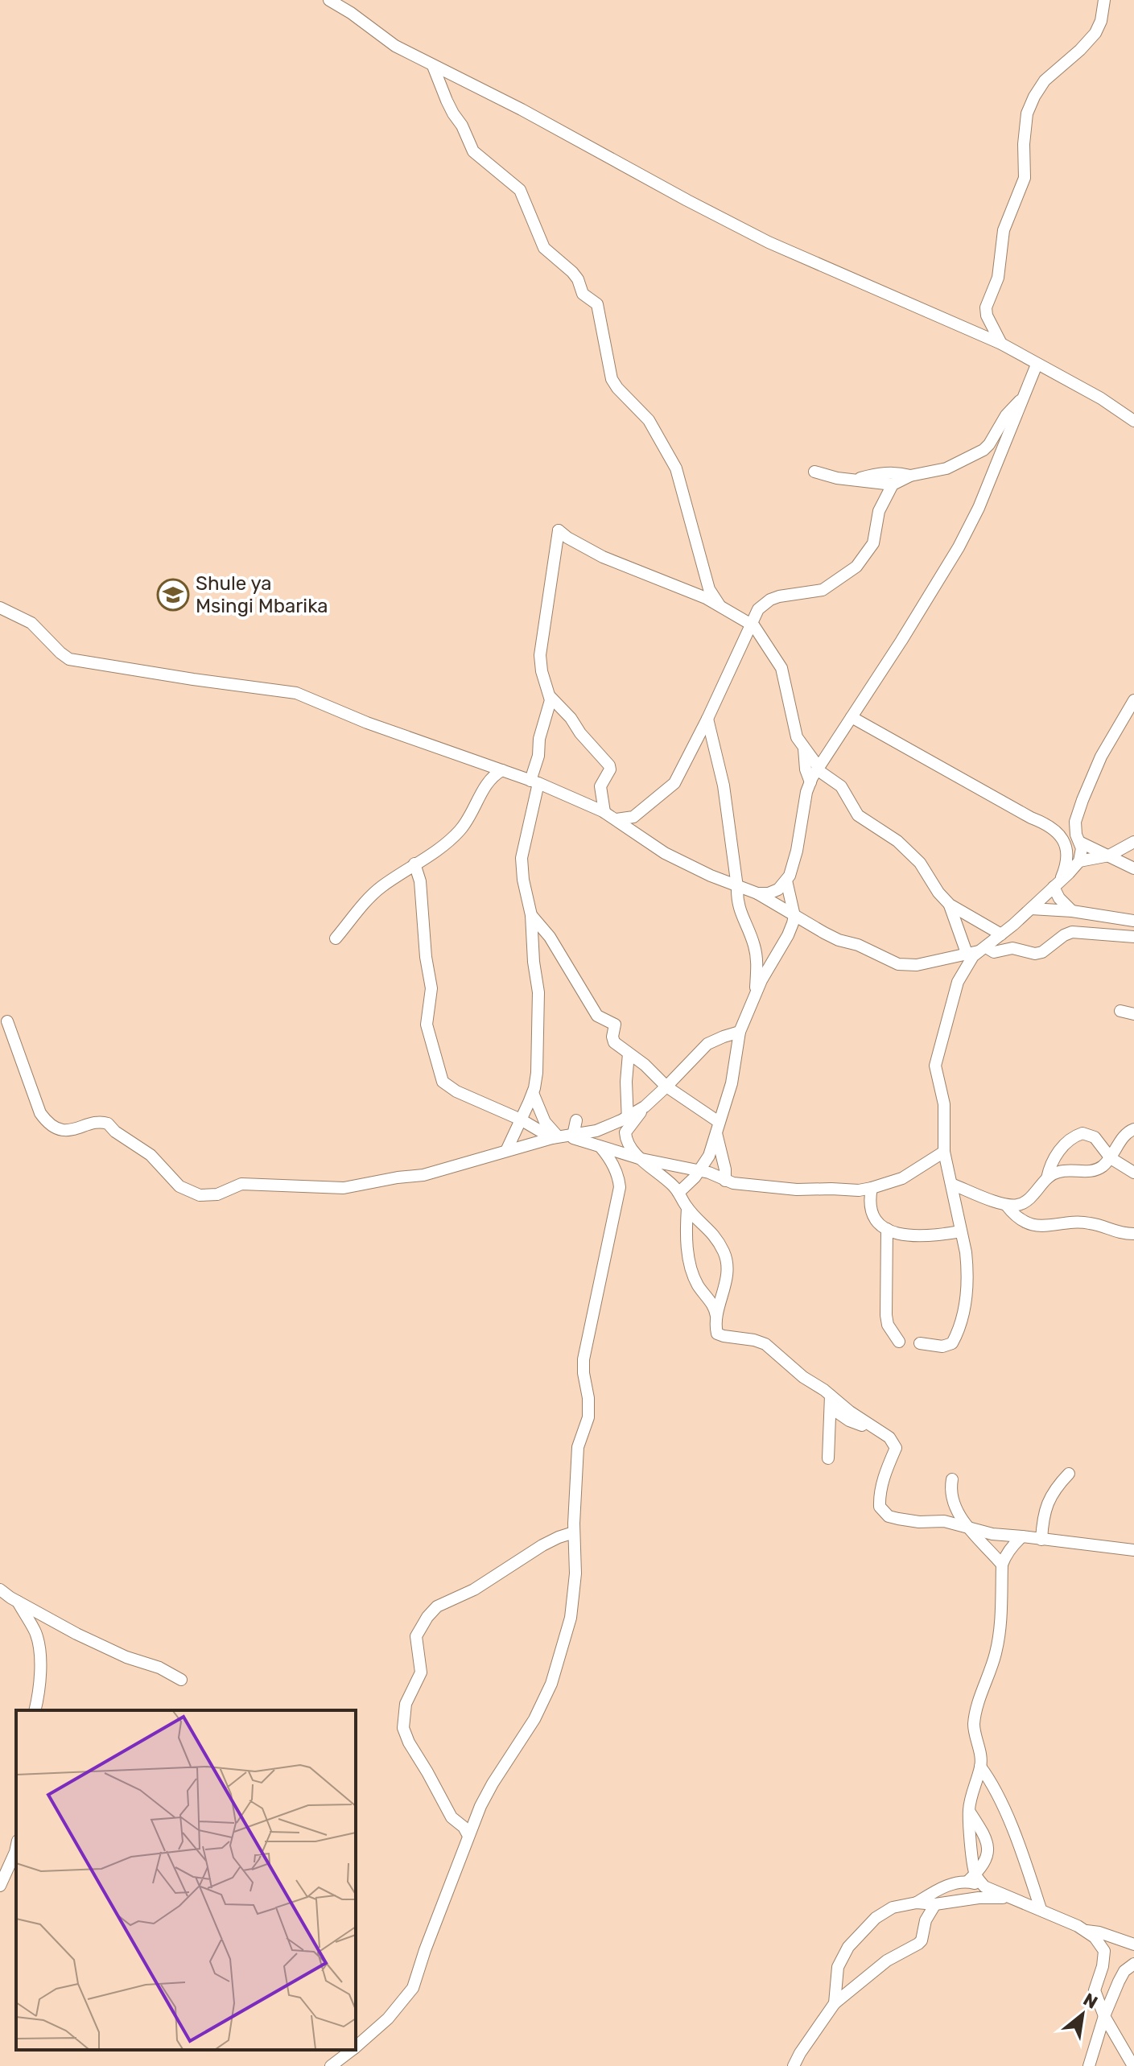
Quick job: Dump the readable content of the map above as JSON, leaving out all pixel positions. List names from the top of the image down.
{
  "places": {
    "school or university": ["Shule ya Msingi Mbarika"]
  },
  "north": "top right"
}
